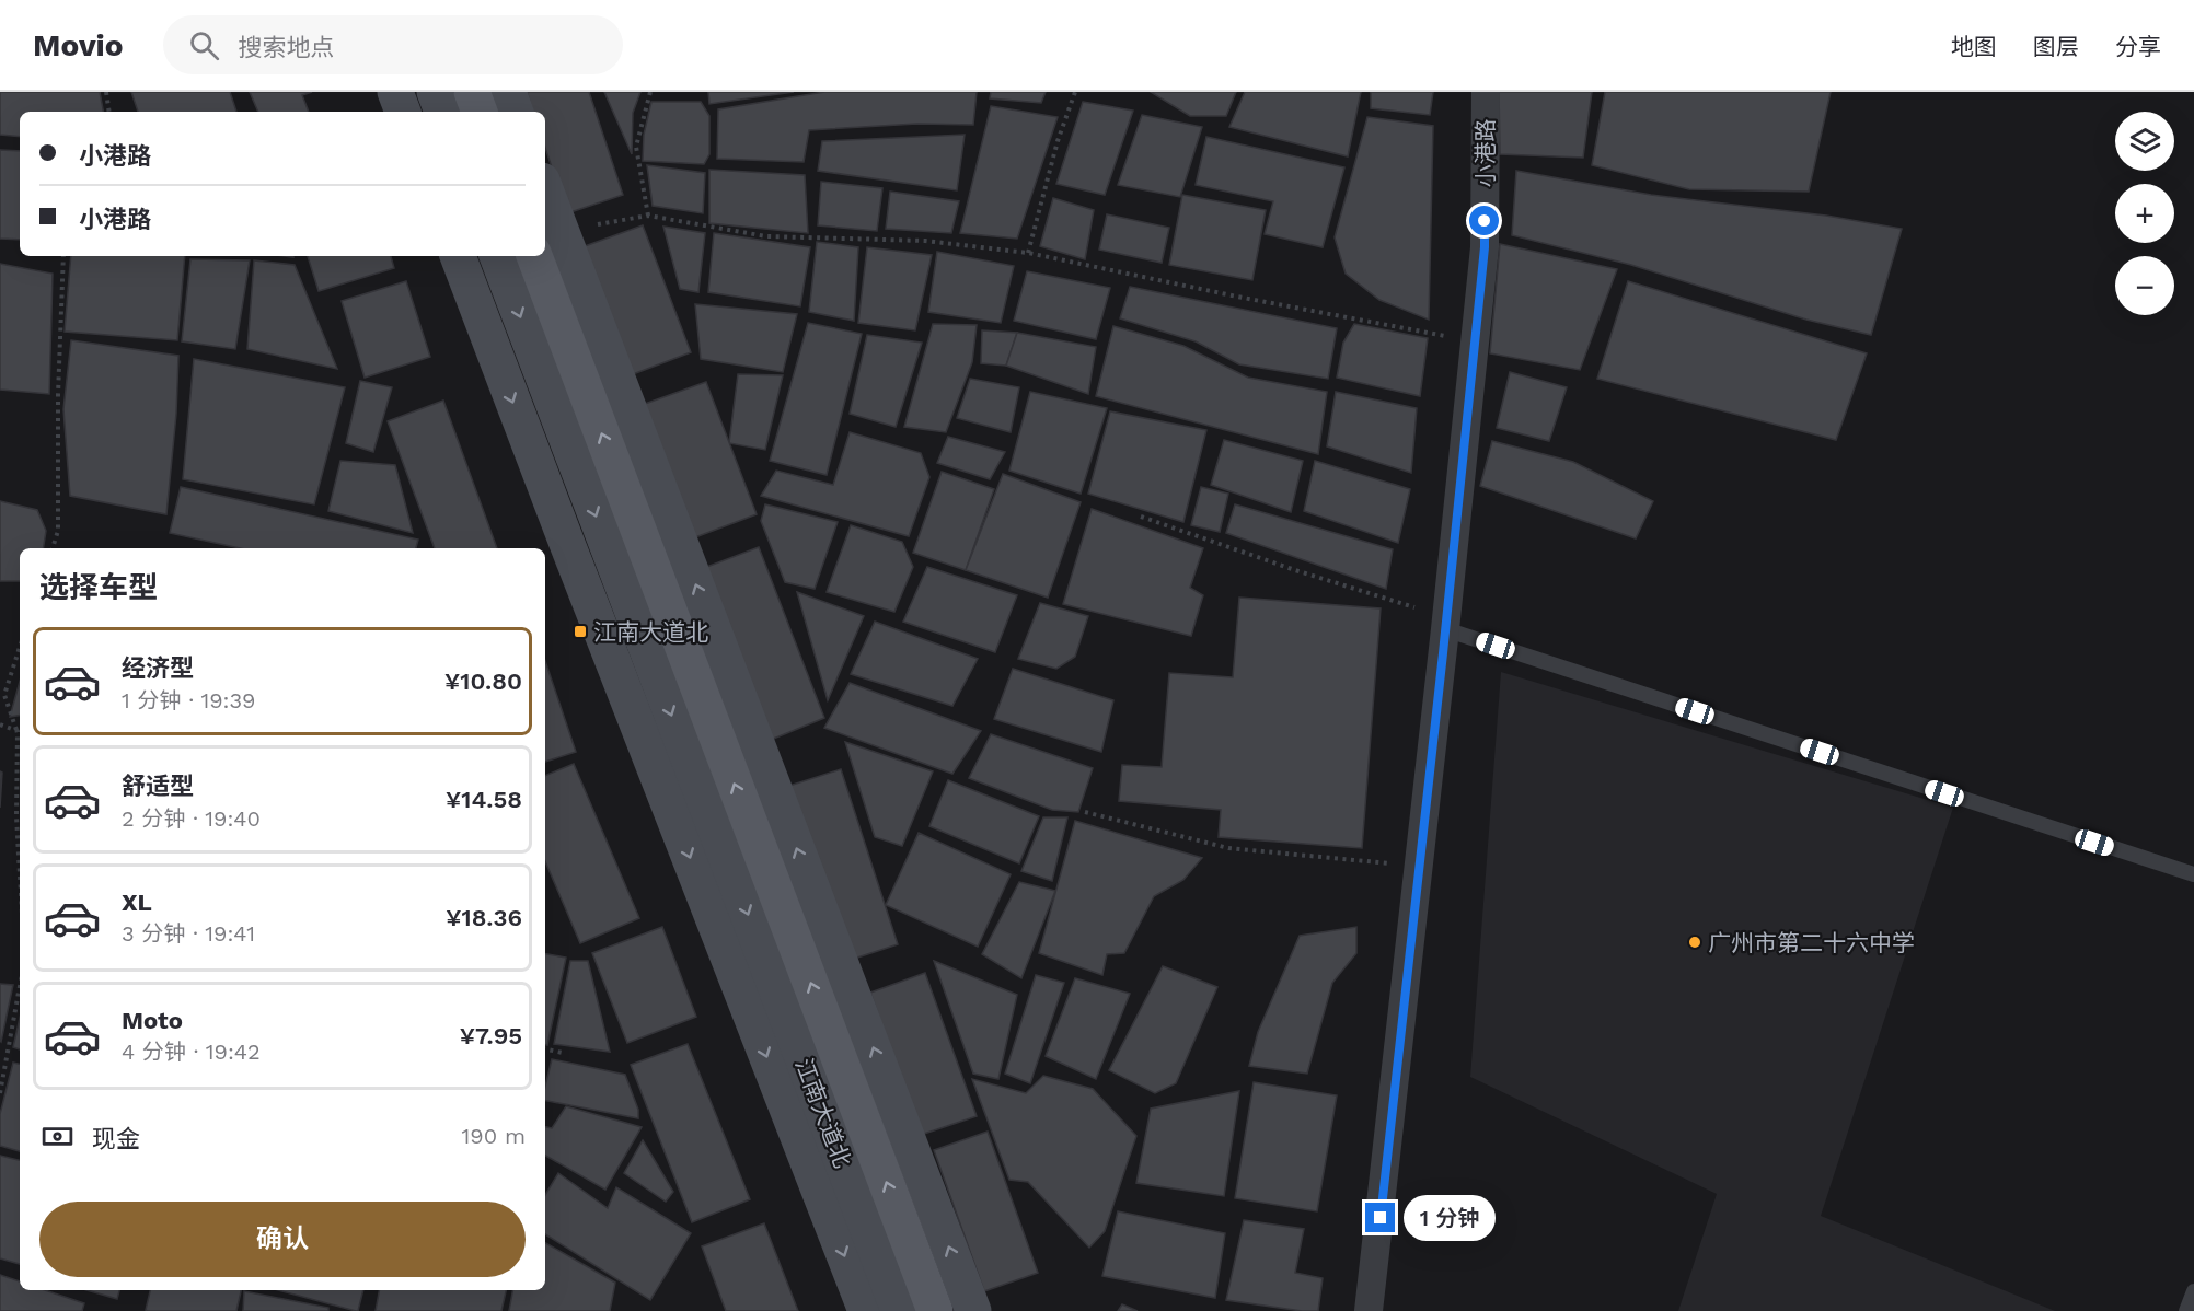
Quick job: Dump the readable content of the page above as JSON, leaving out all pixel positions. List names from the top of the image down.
{
  "streets": {
    "main road": ["江南大道北"],
    "street": ["小港路"]
  },
  "places": {
    "transit": ["江南大道北"],
    "other": ["广州市第二十六中学"]
  },
  "page": {
    "header": "Movio",
    "search": "搜索地点",
    "nav": ["地图", "图层", "分享"],
    "map_buttons": ["+", "−"],
    "banner": ["小港路", "小港路"],
    "heading": "选择车型",
    "list": [
      {
        "name": "经济型",
        "note": "1 分钟 · 19:39",
        "value": "¥10.80"
      },
      {
        "name": "舒适型",
        "note": "2 分钟 · 19:40",
        "value": "¥14.58"
      },
      {
        "name": "XL",
        "note": "3 分钟 · 19:41",
        "value": "¥18.36"
      },
      {
        "name": "Moto",
        "note": "4 分钟 · 19:42",
        "value": "¥7.95"
      }
    ],
    "pay": ["现金", "190 m"],
    "buttons": "确认",
    "bubble": "1 分钟"
  }
}
